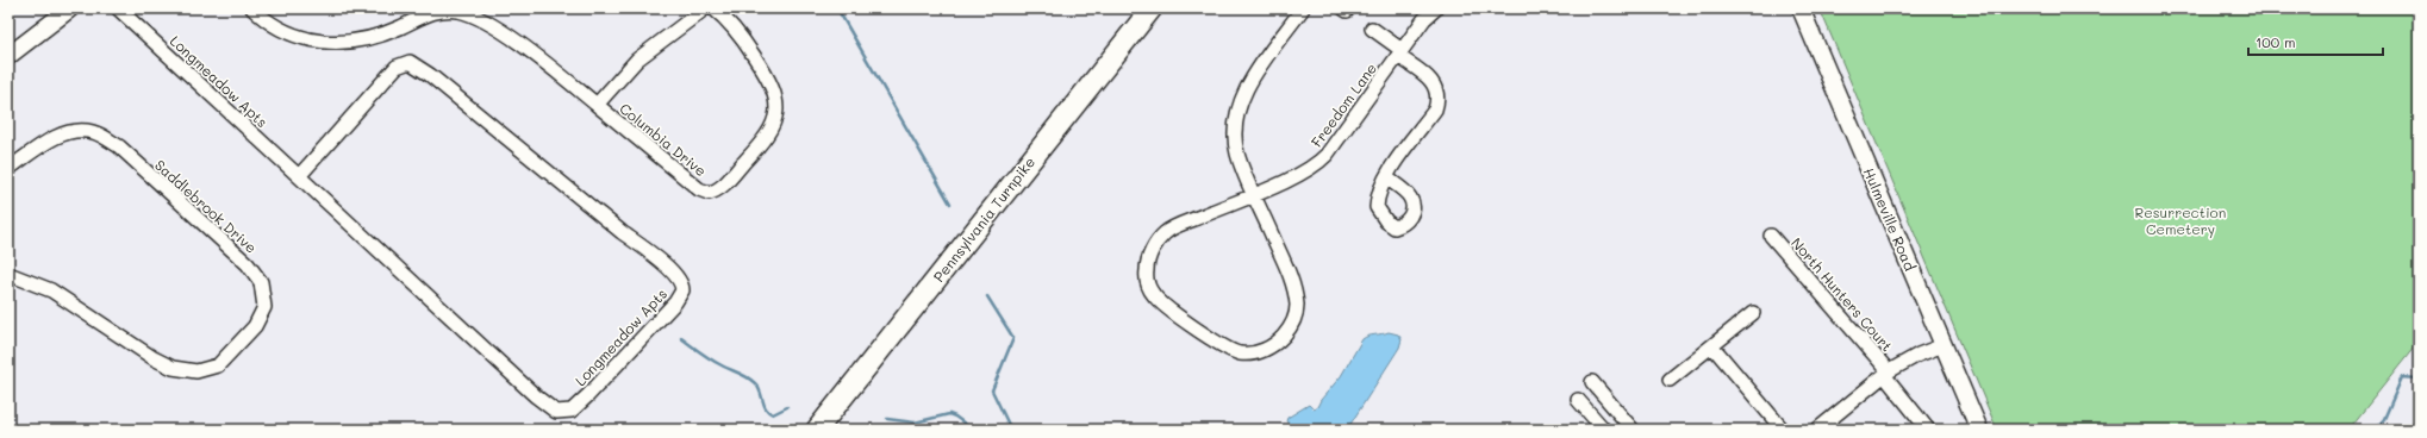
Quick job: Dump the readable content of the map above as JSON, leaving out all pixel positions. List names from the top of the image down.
{
  "streets": {
    "highway": ["Pennsylvania Turnpike"],
    "main road": ["Hulmeville Road"],
    "street": [
      "Longmeadow Apts",
      "Freedom Lane",
      "Columbia Drive",
      "Saddlebrook Drive",
      "North Hunters Court"
    ]
  },
  "parks": ["Resurrection Cemetery"],
  "scale_bar": "100 m"
}
